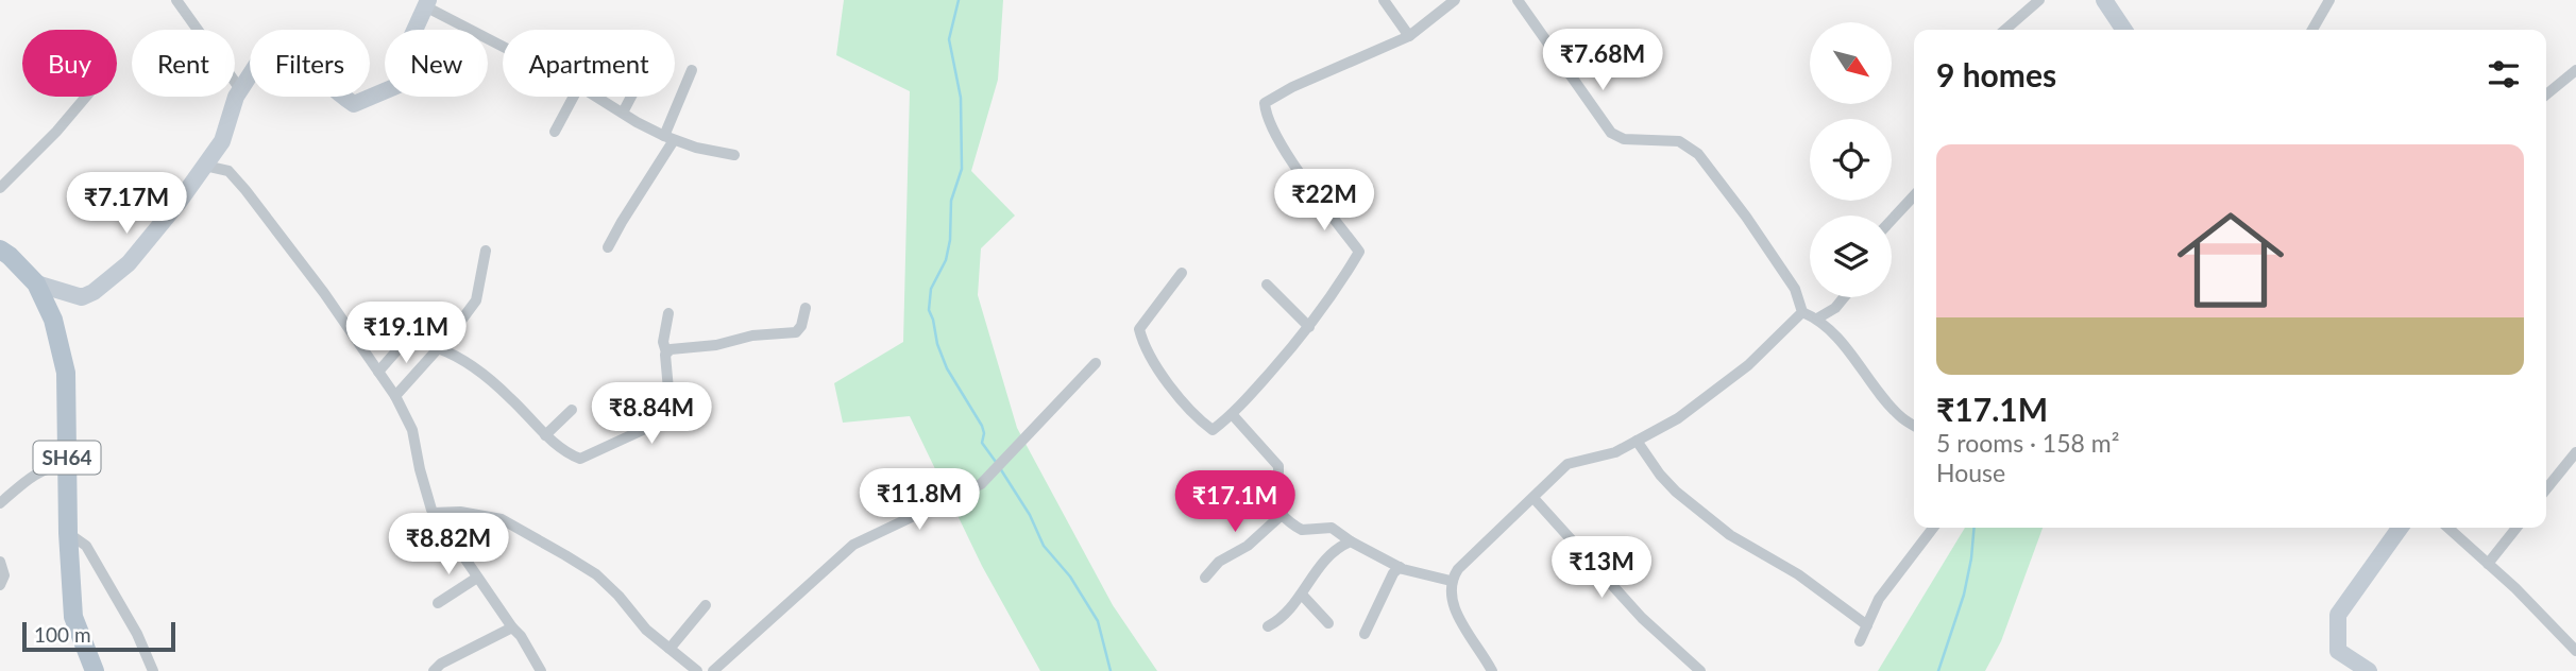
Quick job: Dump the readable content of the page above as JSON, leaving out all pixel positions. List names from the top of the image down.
{
  "streets": {
    "main road": ["SH64"]
  },
  "scale_bar": "100 m",
  "north": "bottom right",
  "page": {
    "price": [
      "₹7.68M",
      "₹22M",
      "₹7.17M",
      "₹19.1M",
      "₹8.84M",
      "₹11.8M",
      "₹17.1M",
      "₹8.82M",
      "₹13M"
    ],
    "chip": [
      "Buy",
      "Rent",
      "Filters",
      "New",
      "Apartment"
    ],
    "heading": "9 homes",
    "list": [
      {
        "name": "₹17.1M",
        "note": "5 rooms · 158 m² · House"
      }
    ],
    "scale": "100 m"
  }
}
